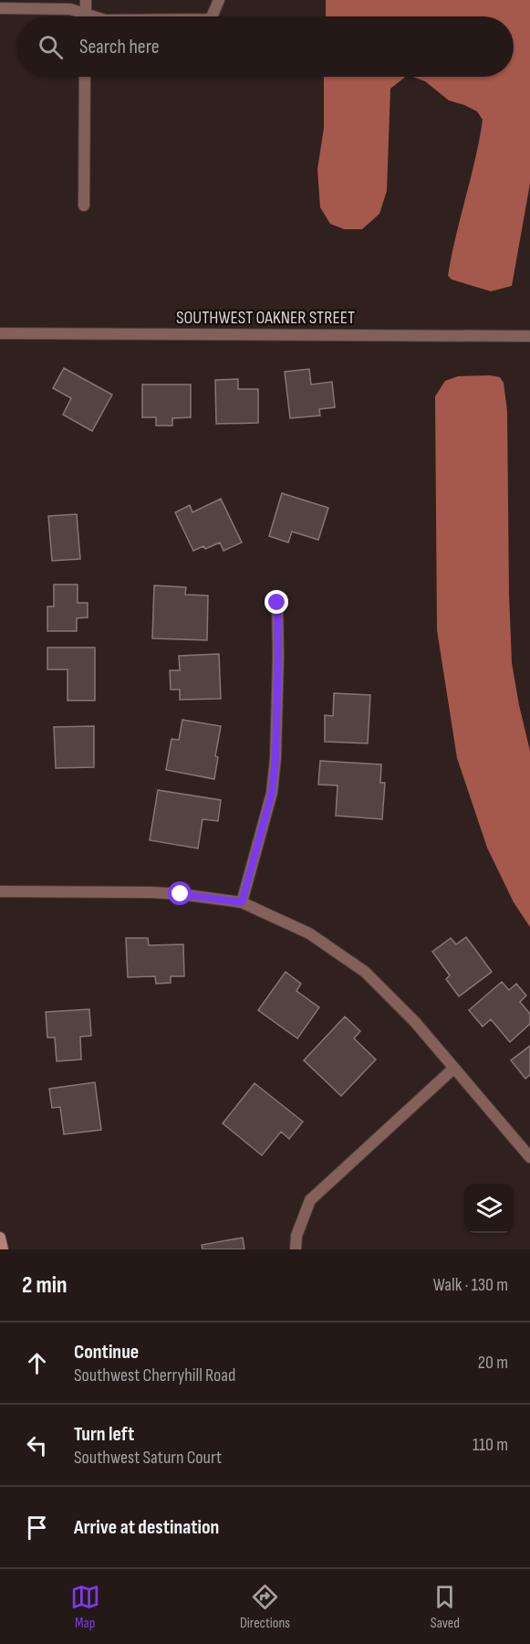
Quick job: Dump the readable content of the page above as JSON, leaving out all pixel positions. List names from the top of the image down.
{
  "streets": {
    "street": ["SOUTHWEST OAKNER STREET"]
  },
  "page": {
    "search": "Search here",
    "heading": ["2 min", "Walk · 130 m"],
    "list": [
      ["Continue", "Southwest Cherryhill Road", "20 m"],
      ["Turn left", "Southwest Saturn Court", "110 m"],
      "Arrive at destination"
    ],
    "nav": ["Map", "Directions", "Saved"]
  }
}
